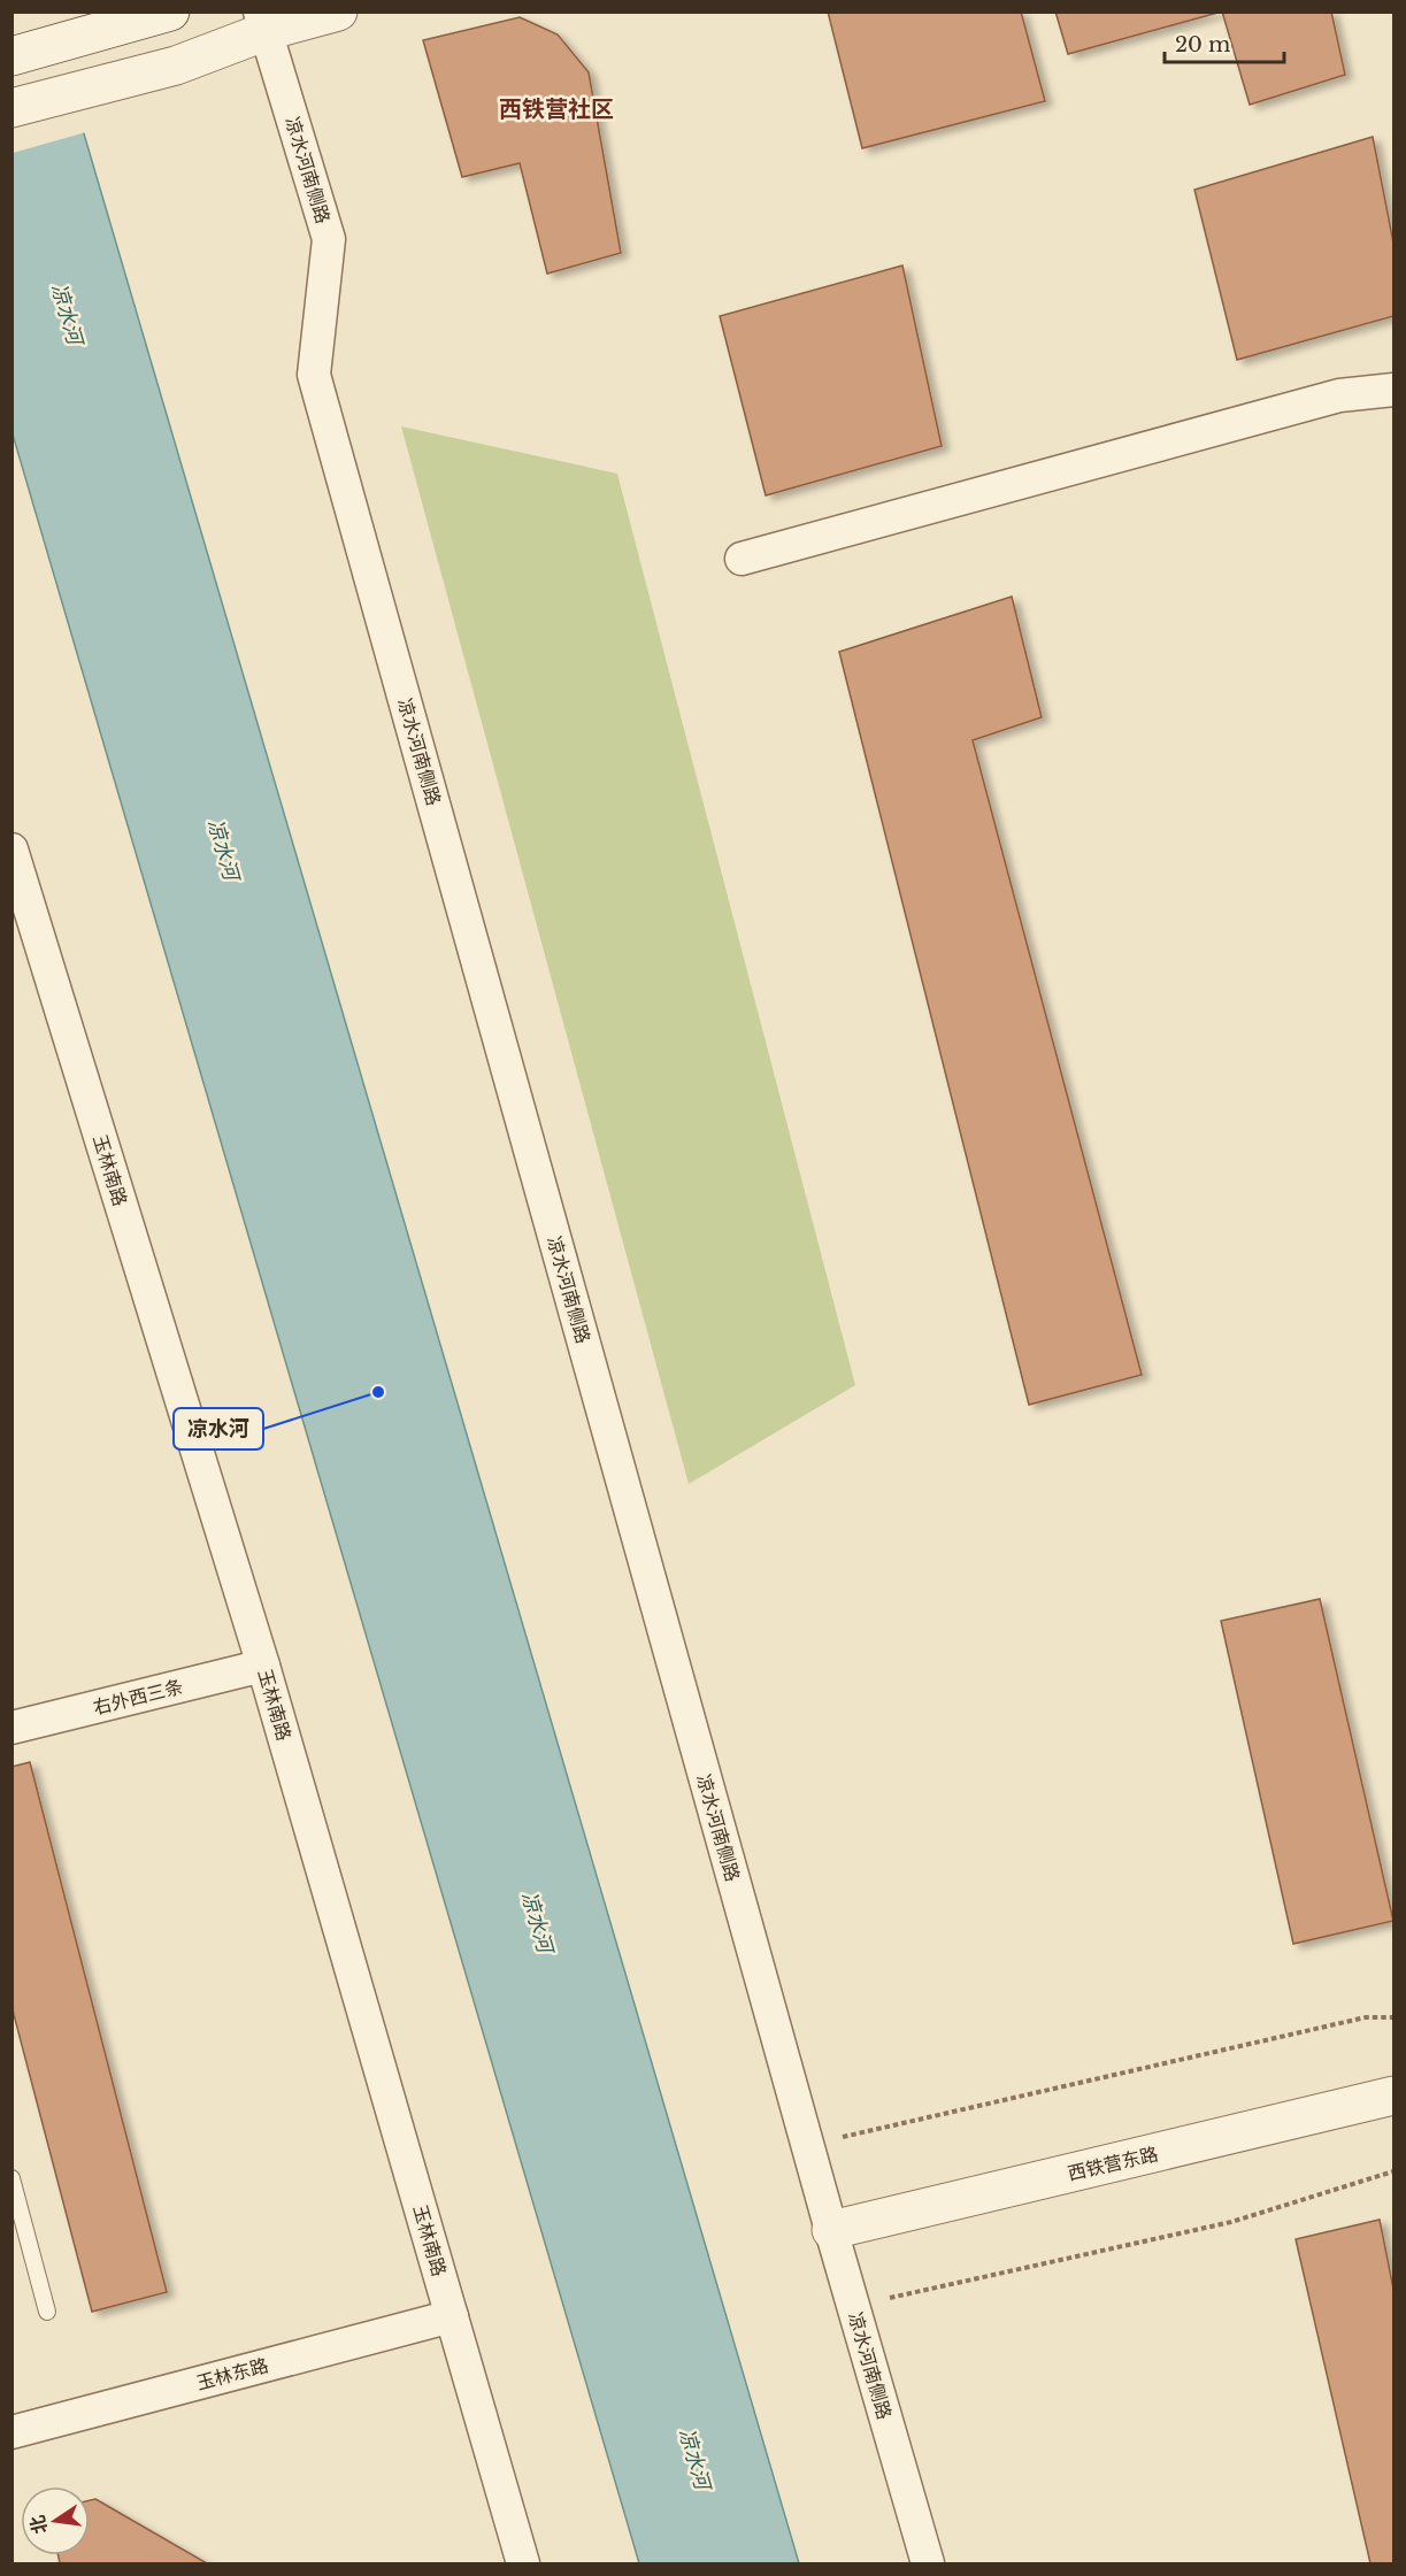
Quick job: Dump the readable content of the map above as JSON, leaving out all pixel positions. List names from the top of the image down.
{
  "streets": {
    "street": [
      "凉水河南侧路",
      "玉林南路",
      "右外西三条",
      "西铁营东路",
      "玉林东路"
    ]
  },
  "crossings": [
    ["凉水河南侧路", "西铁营东路"],
    ["玉林南路", "右外西三条"],
    ["玉林南路", "玉林东路"]
  ],
  "districts": ["西铁营社区"],
  "water": ["凉水河"],
  "places": ["凉水河"],
  "scale_bar": "20 m",
  "north": "left"
}
